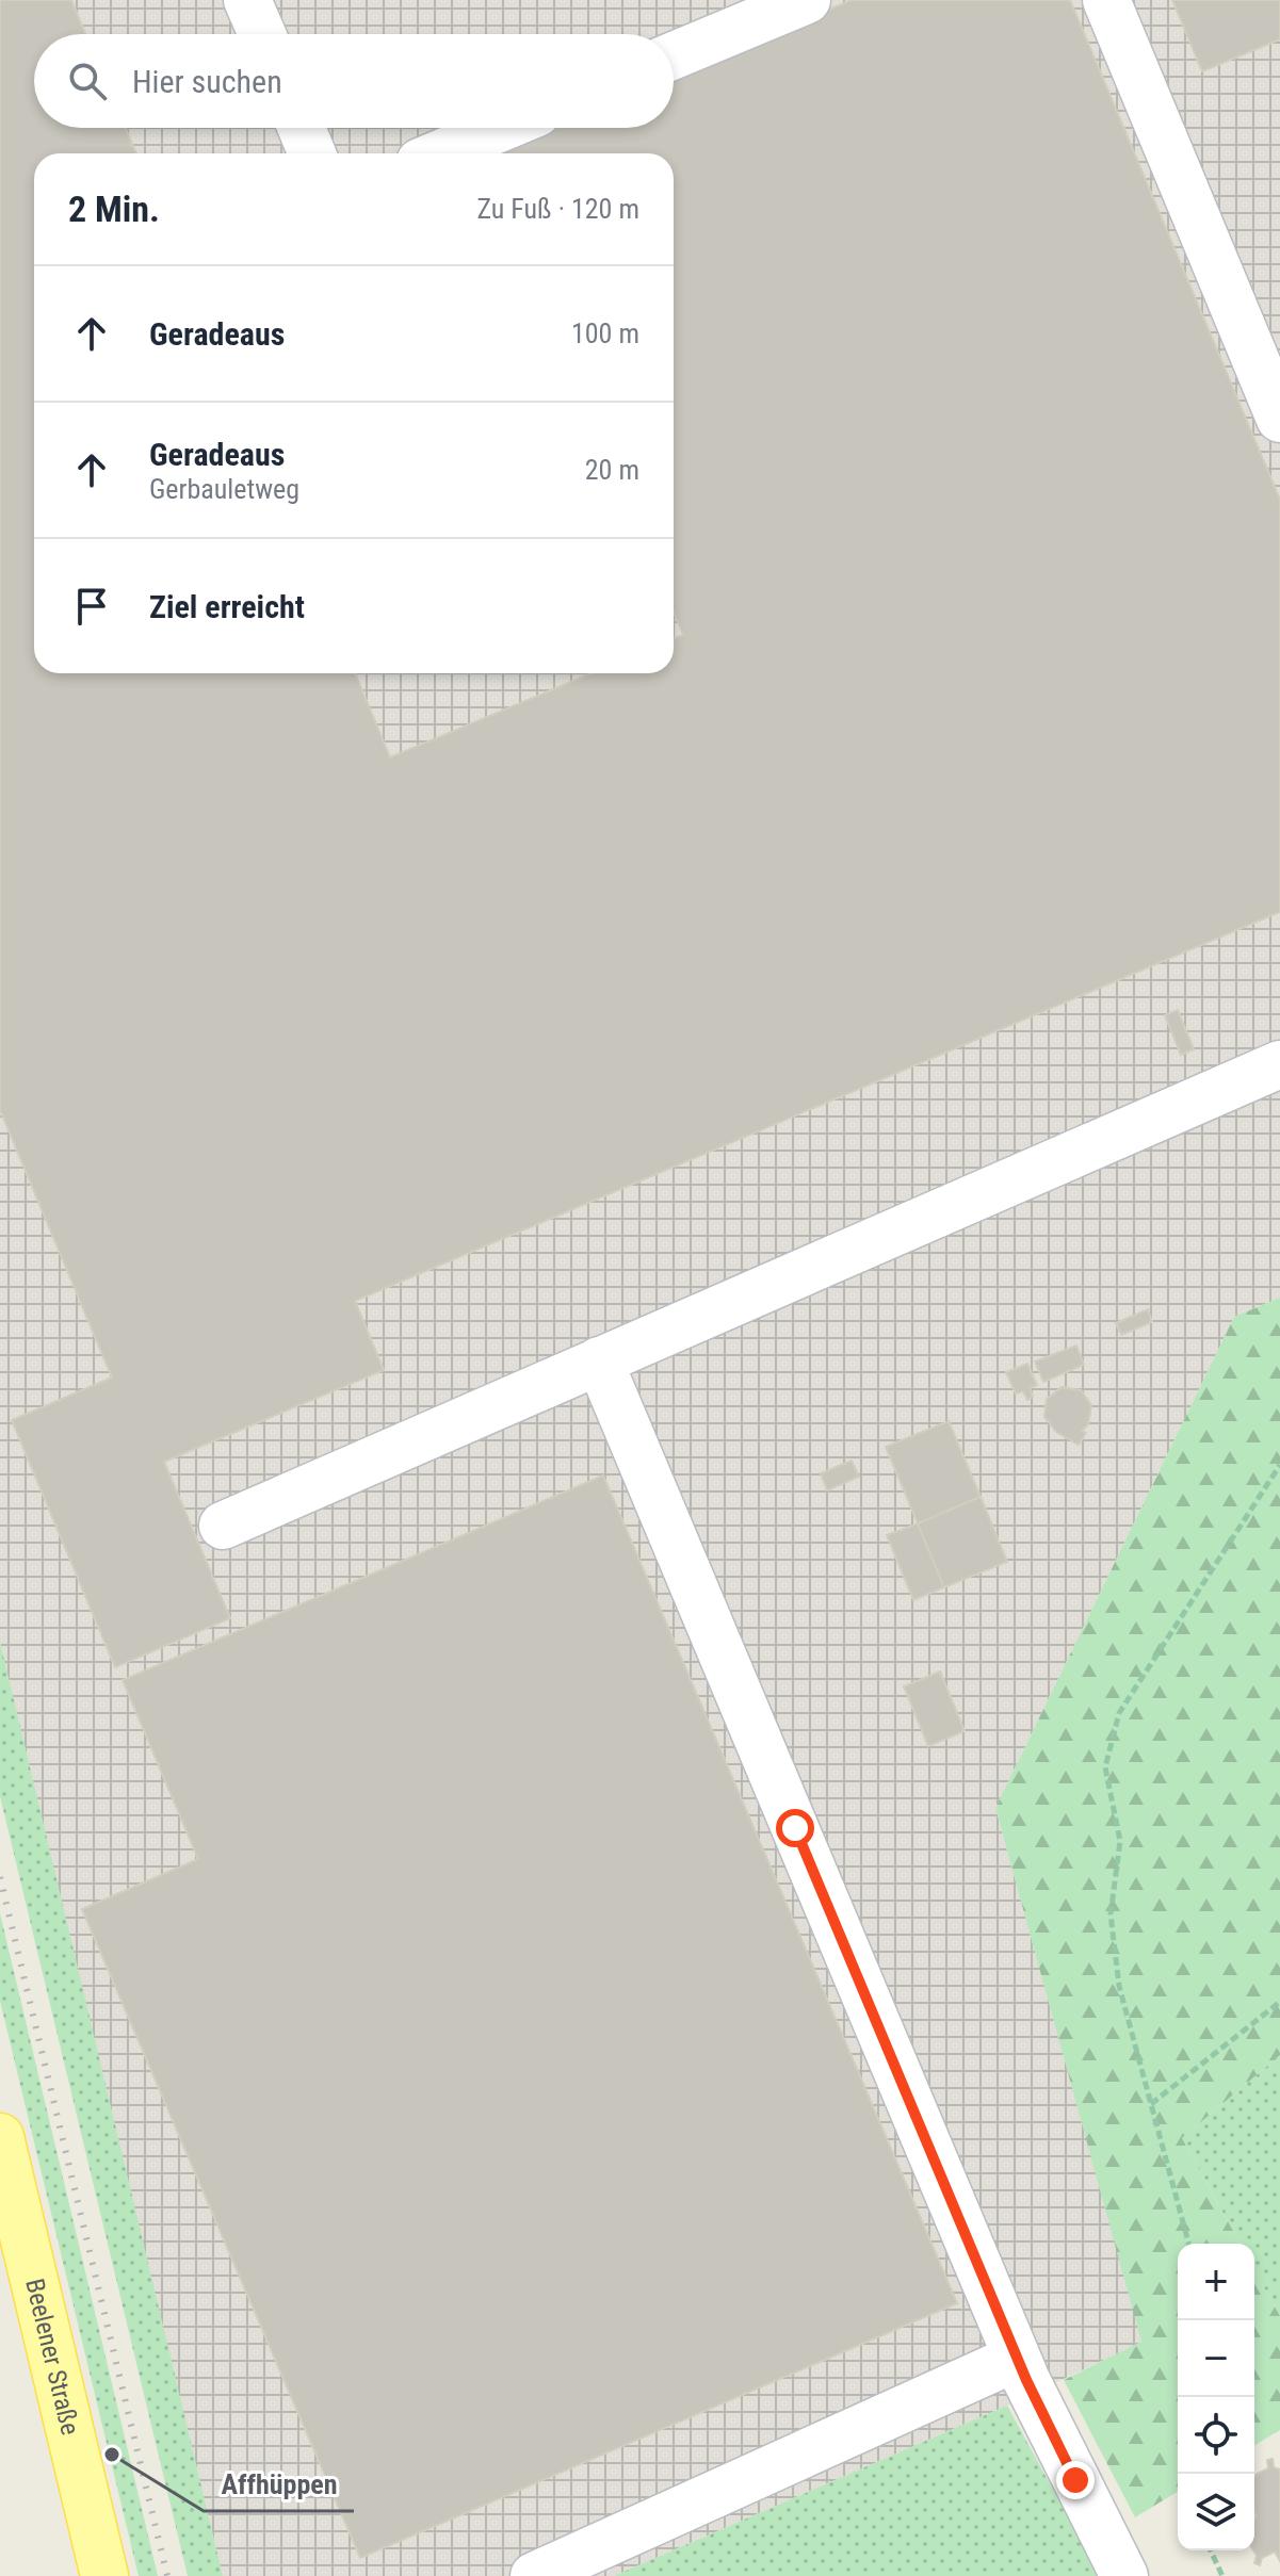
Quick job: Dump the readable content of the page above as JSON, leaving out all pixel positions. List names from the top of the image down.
{
  "streets": {
    "main road": ["Beelener Straße"]
  },
  "places": ["Affhüppen"],
  "page": {
    "search": "Hier suchen",
    "heading": ["2 Min.", "Zu Fuß · 120 m"],
    "list": [
      ["Geradeaus", "100 m"],
      ["Geradeaus", "Gerbauletweg", "20 m"],
      "Ziel erreicht"
    ],
    "map_buttons": ["+", "−"]
  }
}
